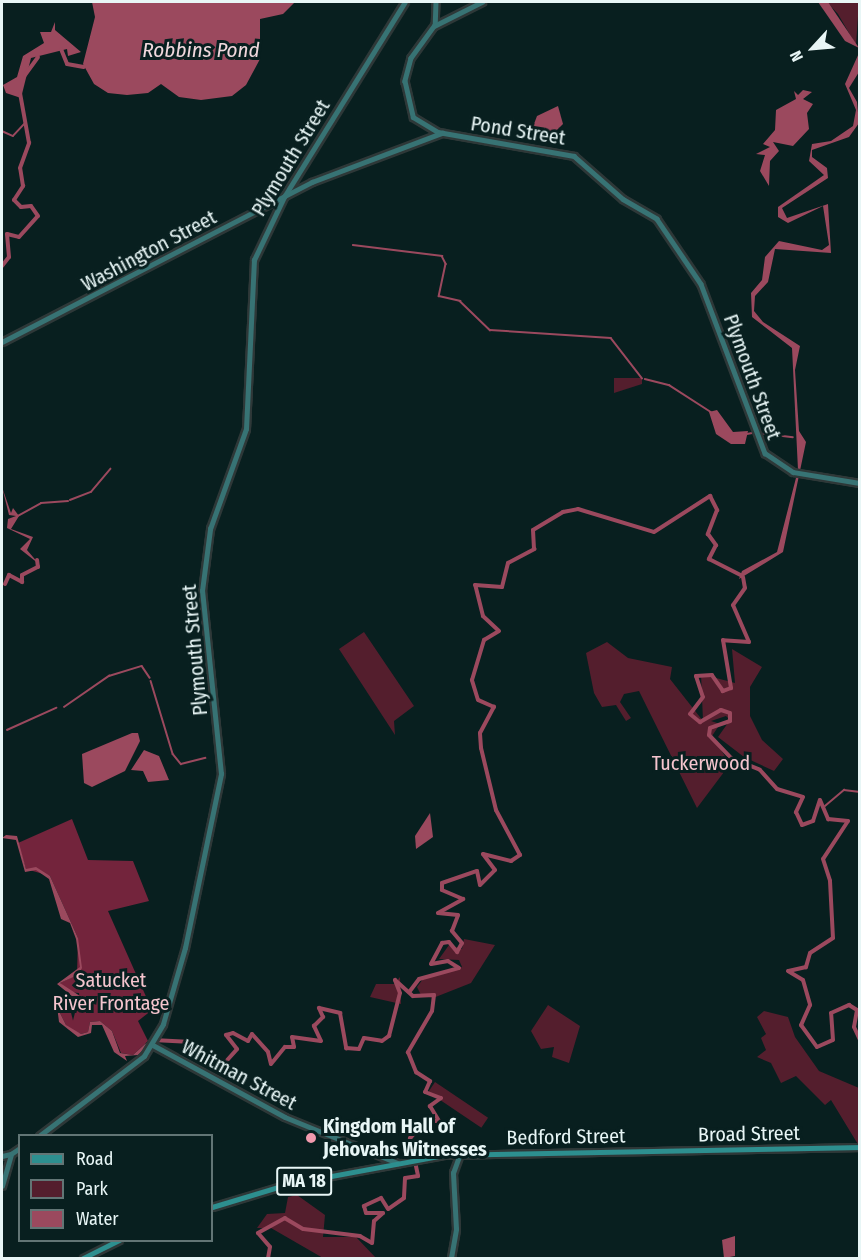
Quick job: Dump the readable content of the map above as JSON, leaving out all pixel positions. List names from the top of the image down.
{
  "streets": {
    "main road": [
      "Pond Street",
      "Plymouth Street",
      "Washington Street",
      "Whitman Street",
      "Broad Street",
      "Bedford Street",
      "MA 18"
    ]
  },
  "crossings": [
    ["Pond Street", "Plymouth Street"],
    ["Pond Street", "Washington Street"],
    ["Plymouth Street", "Washington Street"],
    ["Whitman Street", "Bedford Street"],
    ["Broad Street", "Bedford Street"]
  ],
  "water": ["Robbins Pond"],
  "parks": ["Tuckerwood", "Satucket River Frontage"],
  "places": ["Kingdom Hall of Jehovahs Witnesses"],
  "legend": ["Road", "Park", "Water"],
  "north": "bottom left"
}
